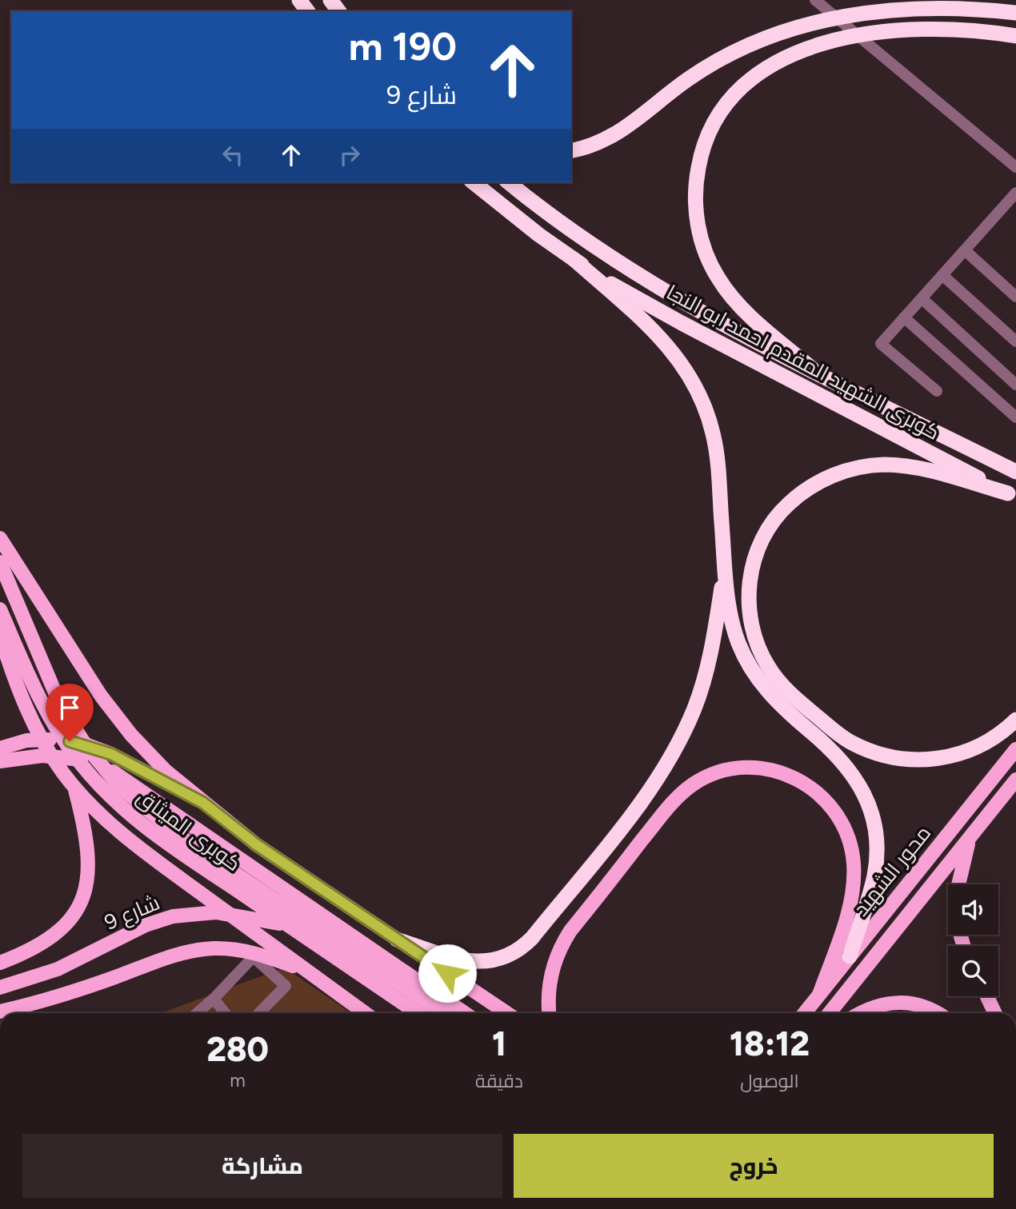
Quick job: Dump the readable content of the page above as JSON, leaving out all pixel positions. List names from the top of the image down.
{
  "streets": {
    "highway": ["كوبرى الشهيد المقدم احمد ابو النجا"],
    "main road": ["كوبرى الميثاق", "محور الشهيد", "شارع 9"]
  },
  "crossings": [
    ["كوبرى الميثاق", "شارع 9"]
  ],
  "page": {
    "turn": ["190 m", "شارع 9"],
    "eta": [
      "18:12",
      "الوصول",
      "1",
      "دقيقة",
      "280",
      "m"
    ],
    "buttons": ["خروج", "مشاركة"]
  }
}
